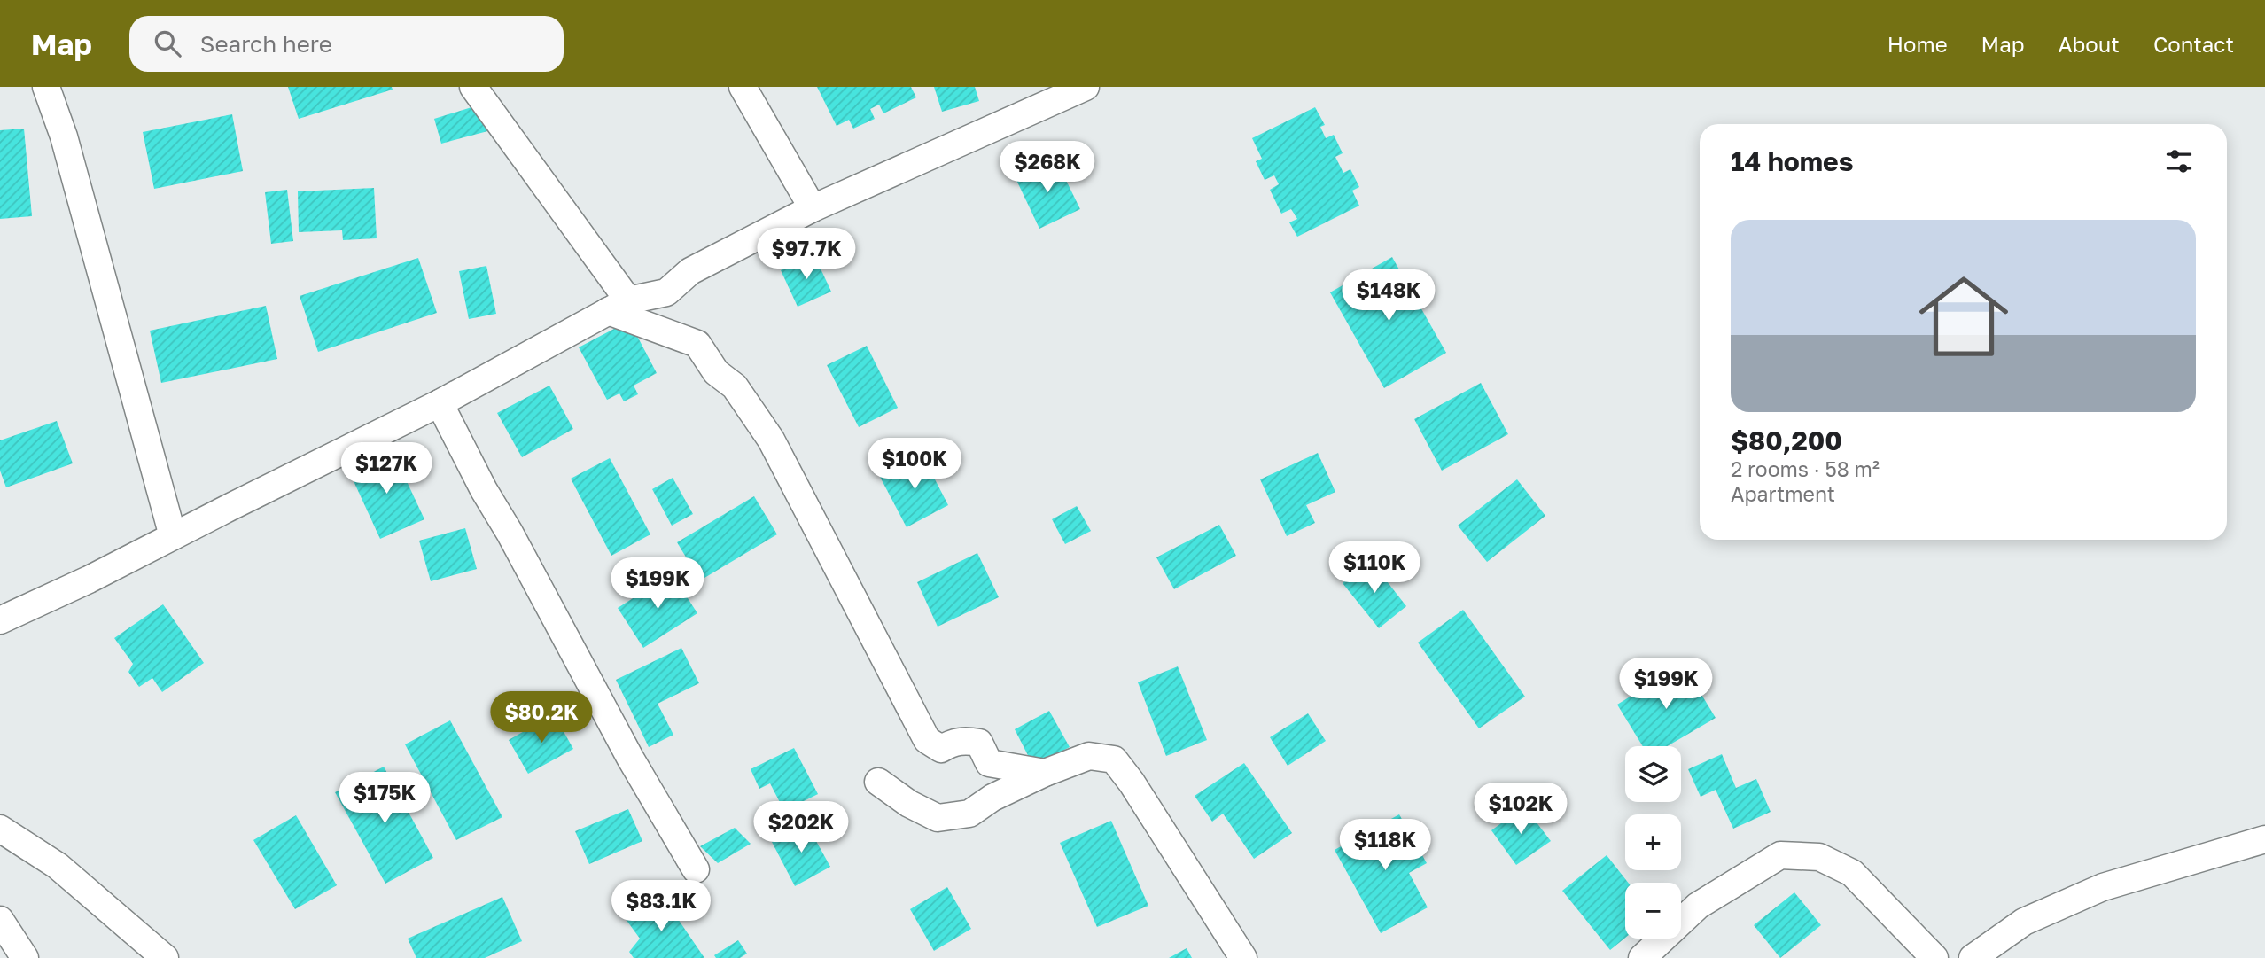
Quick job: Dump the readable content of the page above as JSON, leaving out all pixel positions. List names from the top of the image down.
{
  "page": {
    "header": "Map",
    "search": "Search here",
    "nav": [
      "Home",
      "Map",
      "About",
      "Contact"
    ],
    "heading": "14 homes",
    "price": [
      "$268K",
      "$97.7K",
      "$148K",
      "$100K",
      "$127K",
      "$110K",
      "$199K",
      "$199K",
      "$80.2K",
      "$175K",
      "$102K",
      "$202K",
      "$118K",
      "$83.1K"
    ],
    "list": [
      {
        "name": "$80,200",
        "note": "2 rooms · 58 m² · Apartment"
      }
    ],
    "map_buttons": ["+", "−"]
  }
}
